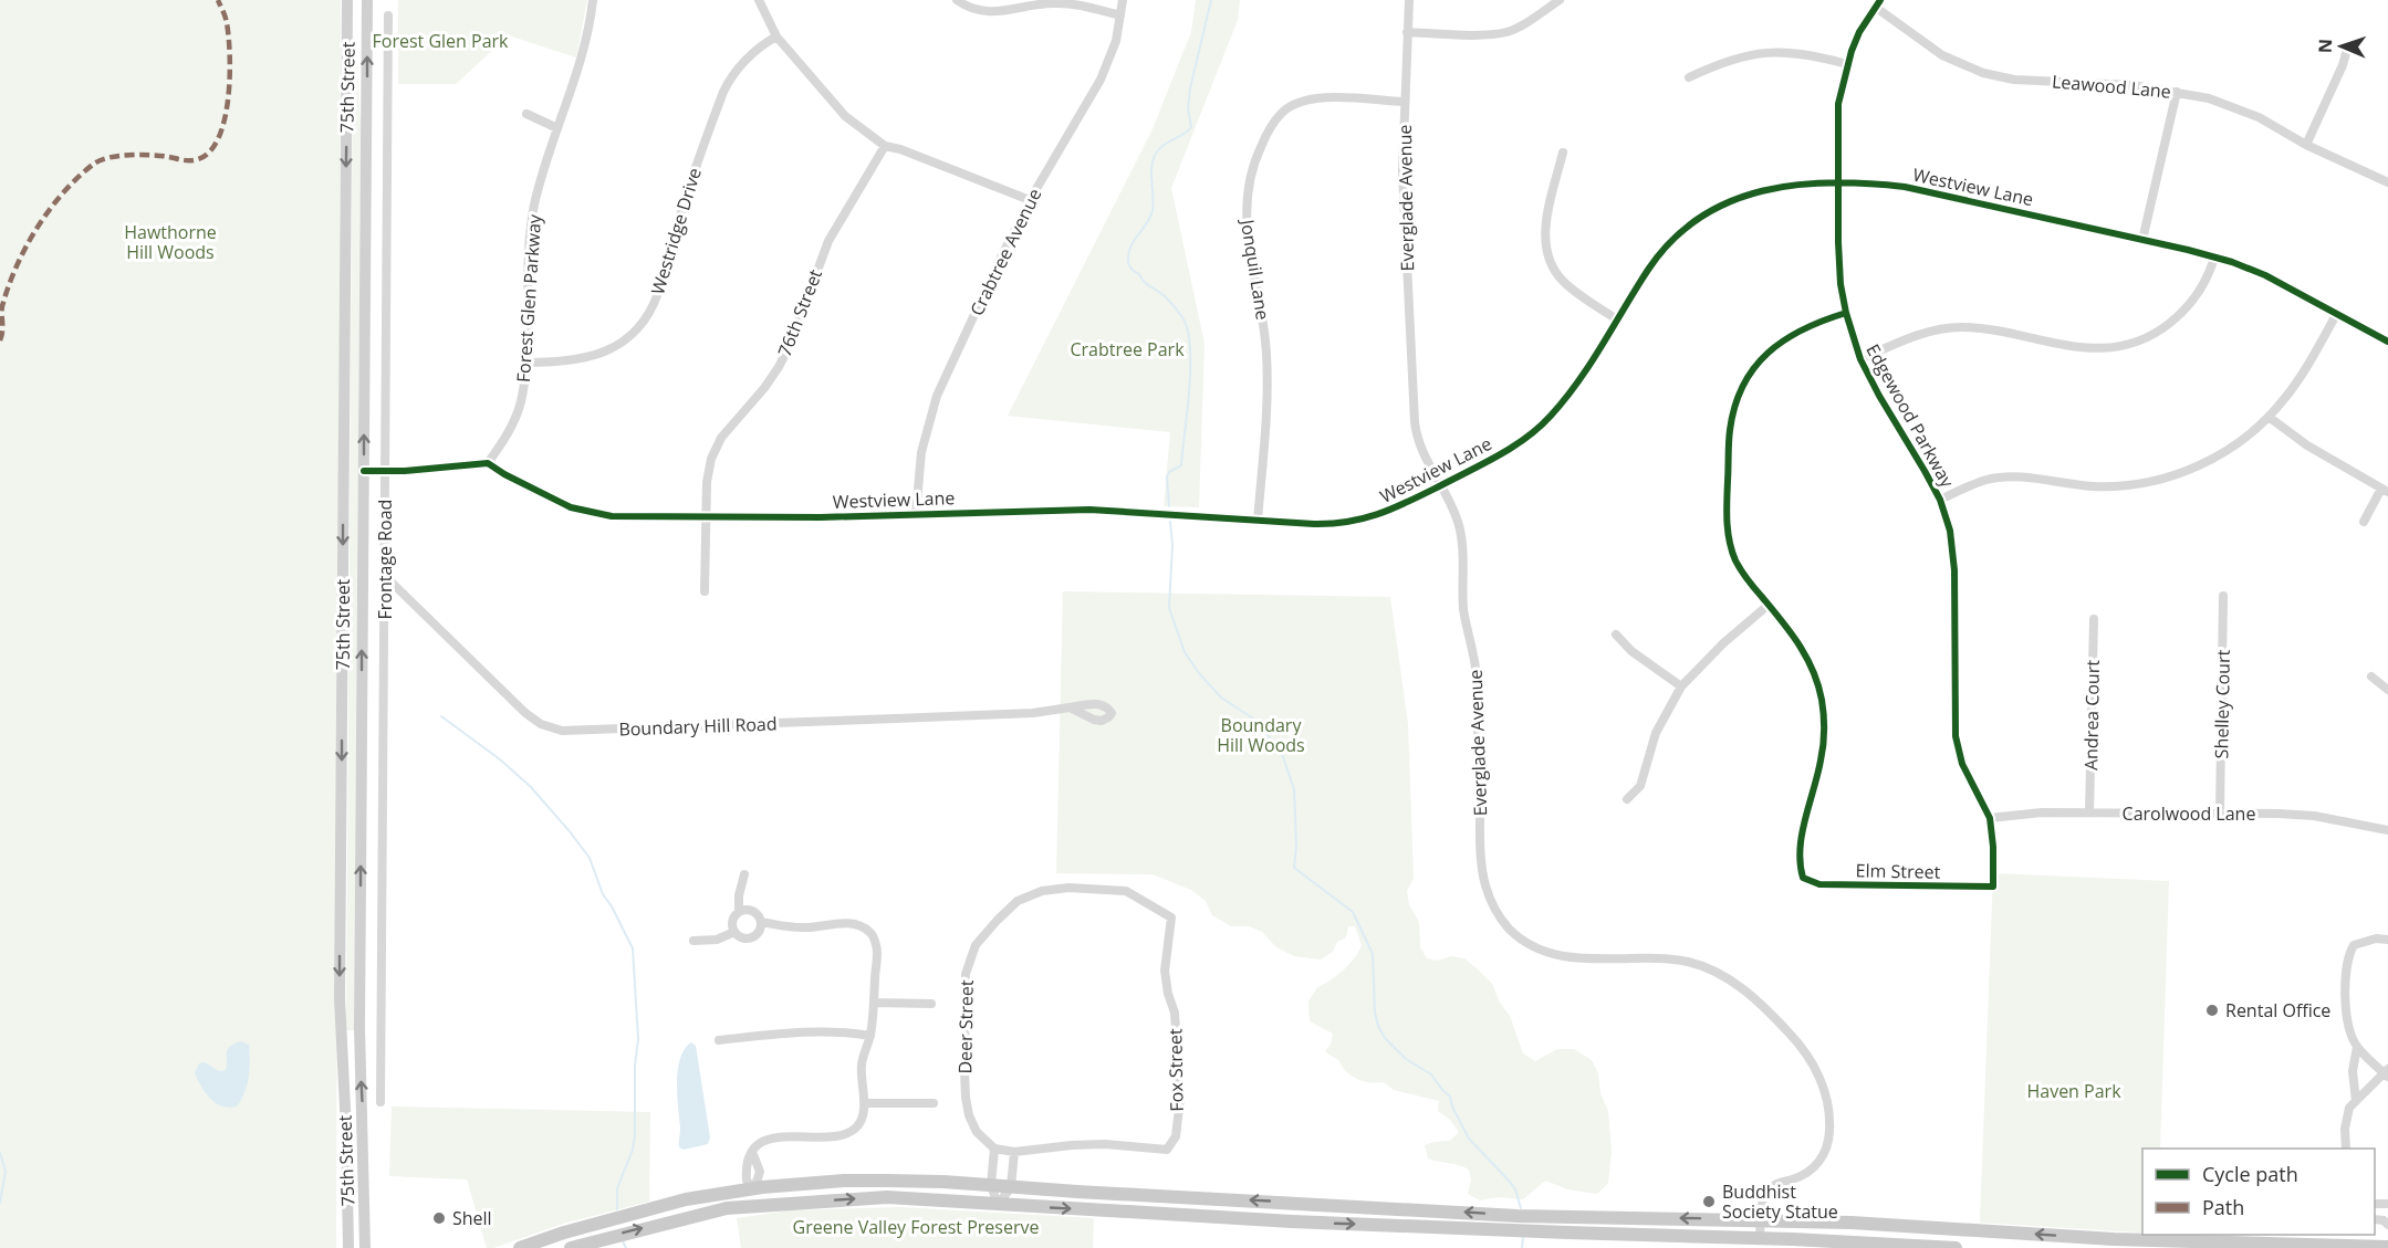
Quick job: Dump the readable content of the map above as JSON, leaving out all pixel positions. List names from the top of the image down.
{
  "streets": {
    "main road": ["75th Street"],
    "street": [
      "Leawood Lane",
      "Westview Lane",
      "Everglade Avenue",
      "Westridge Drive",
      "Crabtree Avenue",
      "Jonquil Lane",
      "Forest Glen Parkway",
      "76th Street",
      "Edgewood Parkway",
      "Frontage Road",
      "Shelley Court",
      "Andrea Court",
      "Boundary Hill Road",
      "Carolwood Lane",
      "Elm Street",
      "Deer Street",
      "Fox Street"
    ]
  },
  "crossings": [
    ["Leawood Lane", "Edgewood Parkway"],
    ["Westview Lane", "Everglade Avenue"],
    ["Westview Lane", "Crabtree Avenue"],
    ["Westview Lane", "Jonquil Lane"],
    ["Westview Lane", "Forest Glen Parkway"],
    ["Westview Lane", "76th Street"],
    ["Westview Lane", "Edgewood Parkway"],
    ["Everglade Avenue", "Jonquil Lane"],
    ["Westridge Drive", "Forest Glen Parkway"],
    ["Edgewood Parkway", "Carolwood Lane"],
    ["Edgewood Parkway", "Elm Street"],
    ["Frontage Road", "Boundary Hill Road"],
    ["Shelley Court", "Carolwood Lane"],
    ["Andrea Court", "Carolwood Lane"],
    ["Deer Street", "Fox Street"]
  ],
  "parks": [
    "Forest Glen Park",
    "Hawthorne Hill Woods",
    "Crabtree Park",
    "Boundary Hill Woods",
    "Haven Park",
    "Greene Valley Forest Preserve"
  ],
  "places": ["Rental Office", "Buddhist Society Statue", "Shell"],
  "legend": ["Cycle path", "Path"],
  "north": "left"
}
